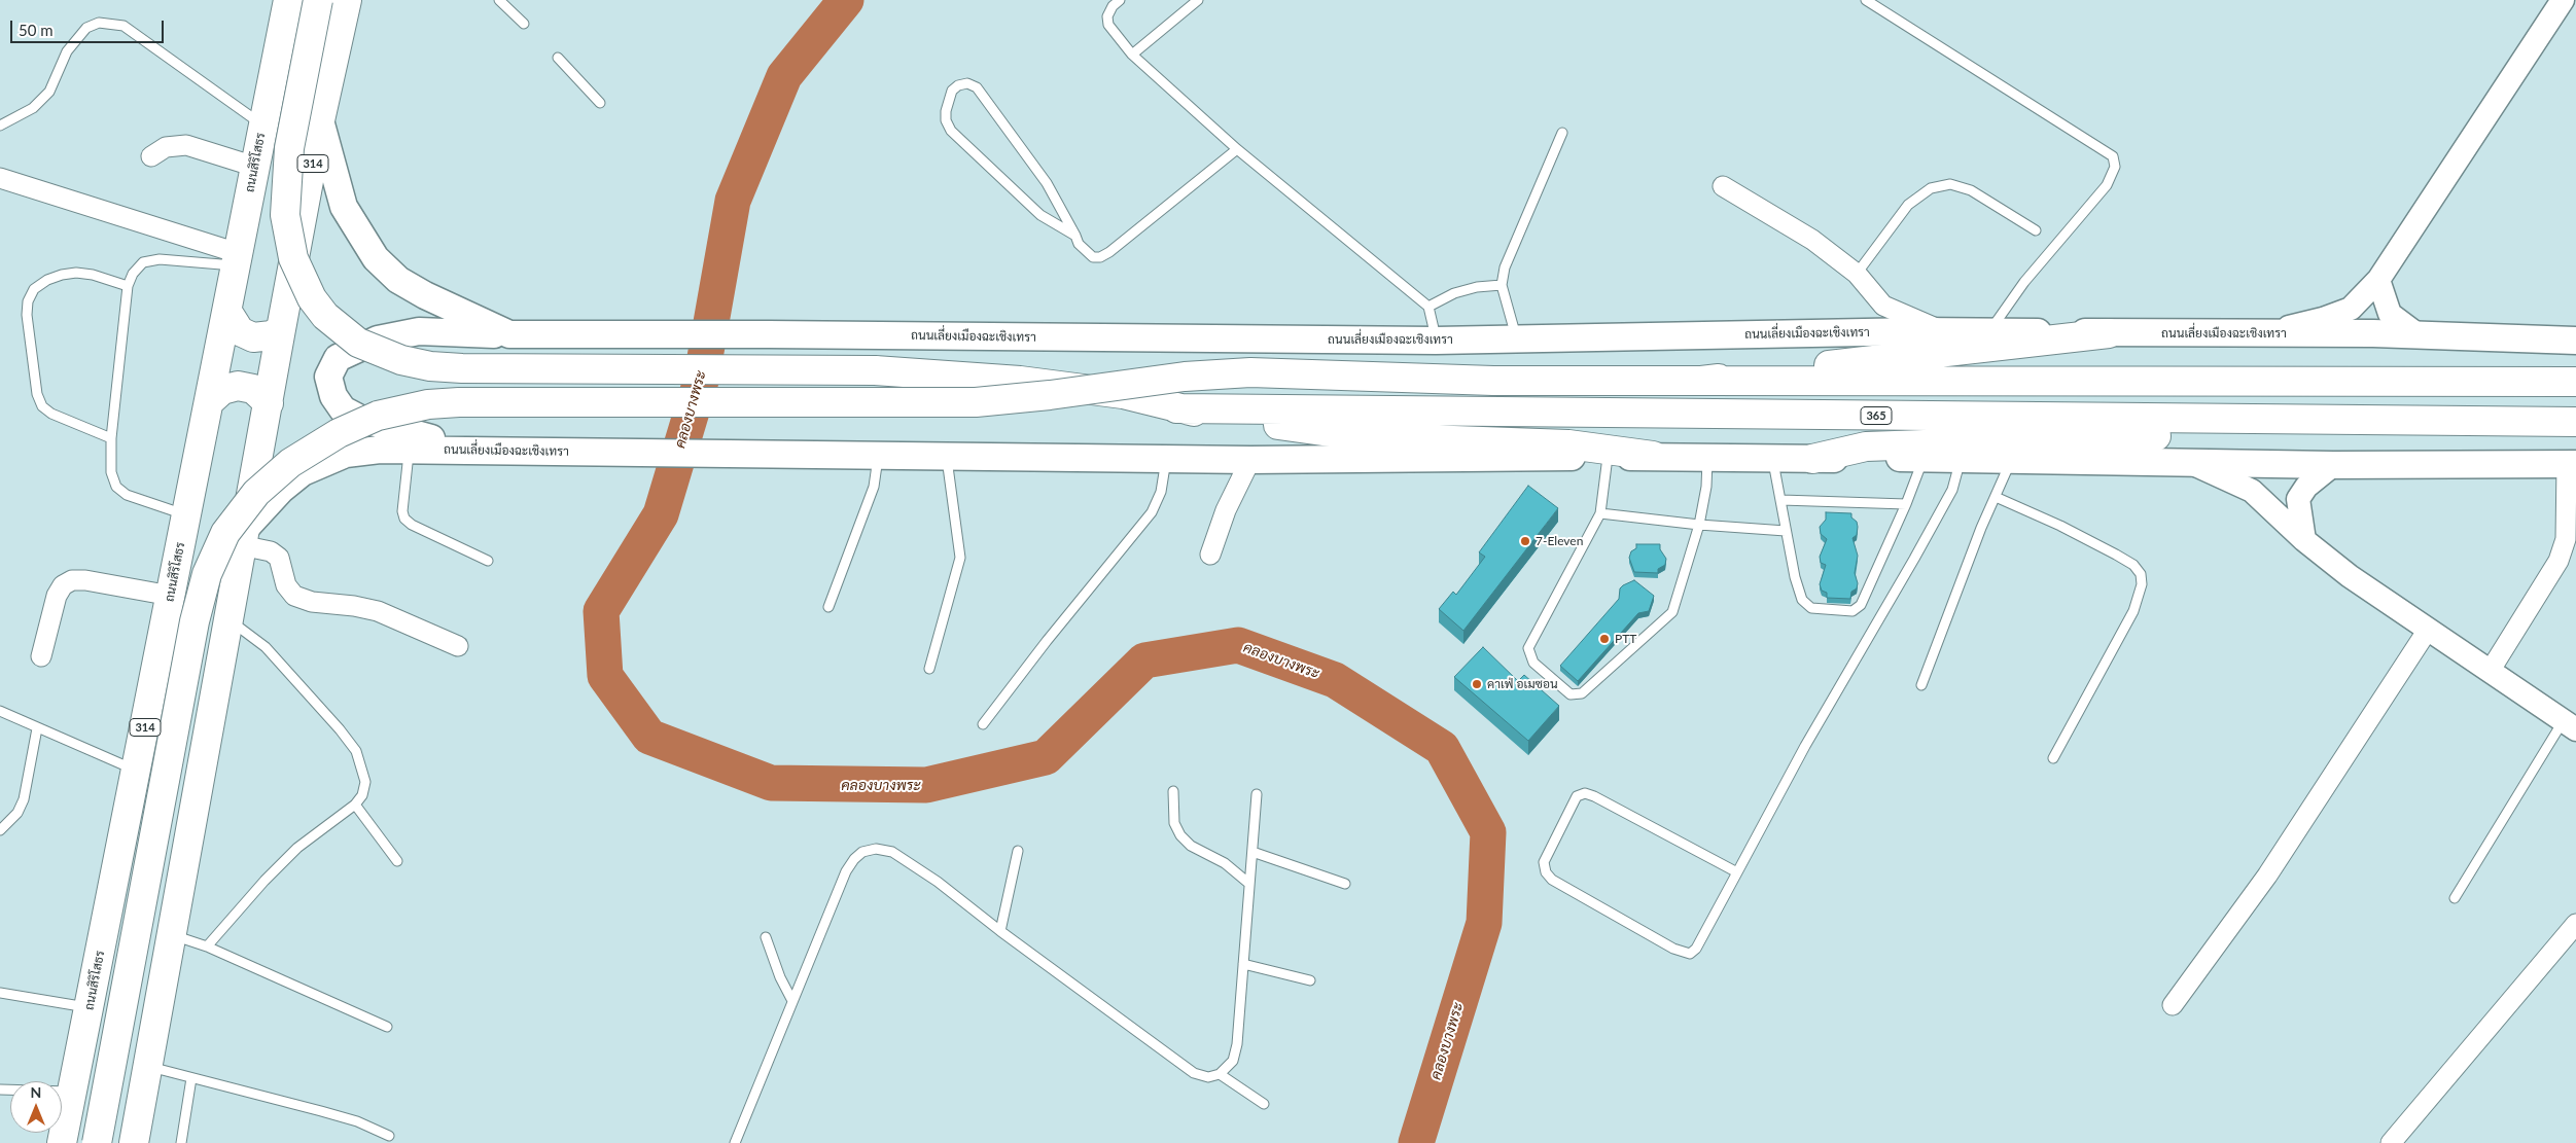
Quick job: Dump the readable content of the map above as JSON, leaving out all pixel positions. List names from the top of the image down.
{
  "streets": {
    "highway": ["ถนนสิริโสธร", "314", "365"],
    "main road": ["ถนนเลี่ยงเมืองฉะเชิงเทรา"]
  },
  "crossings": [
    ["314", "ถนนเลี่ยงเมืองฉะเชิงเทรา"]
  ],
  "water": ["คลองบางพระ"],
  "places": ["7-Eleven", "PTT", "คาเฟ่ อเมซอน"],
  "scale_bar": "50 m",
  "north": "top"
}
